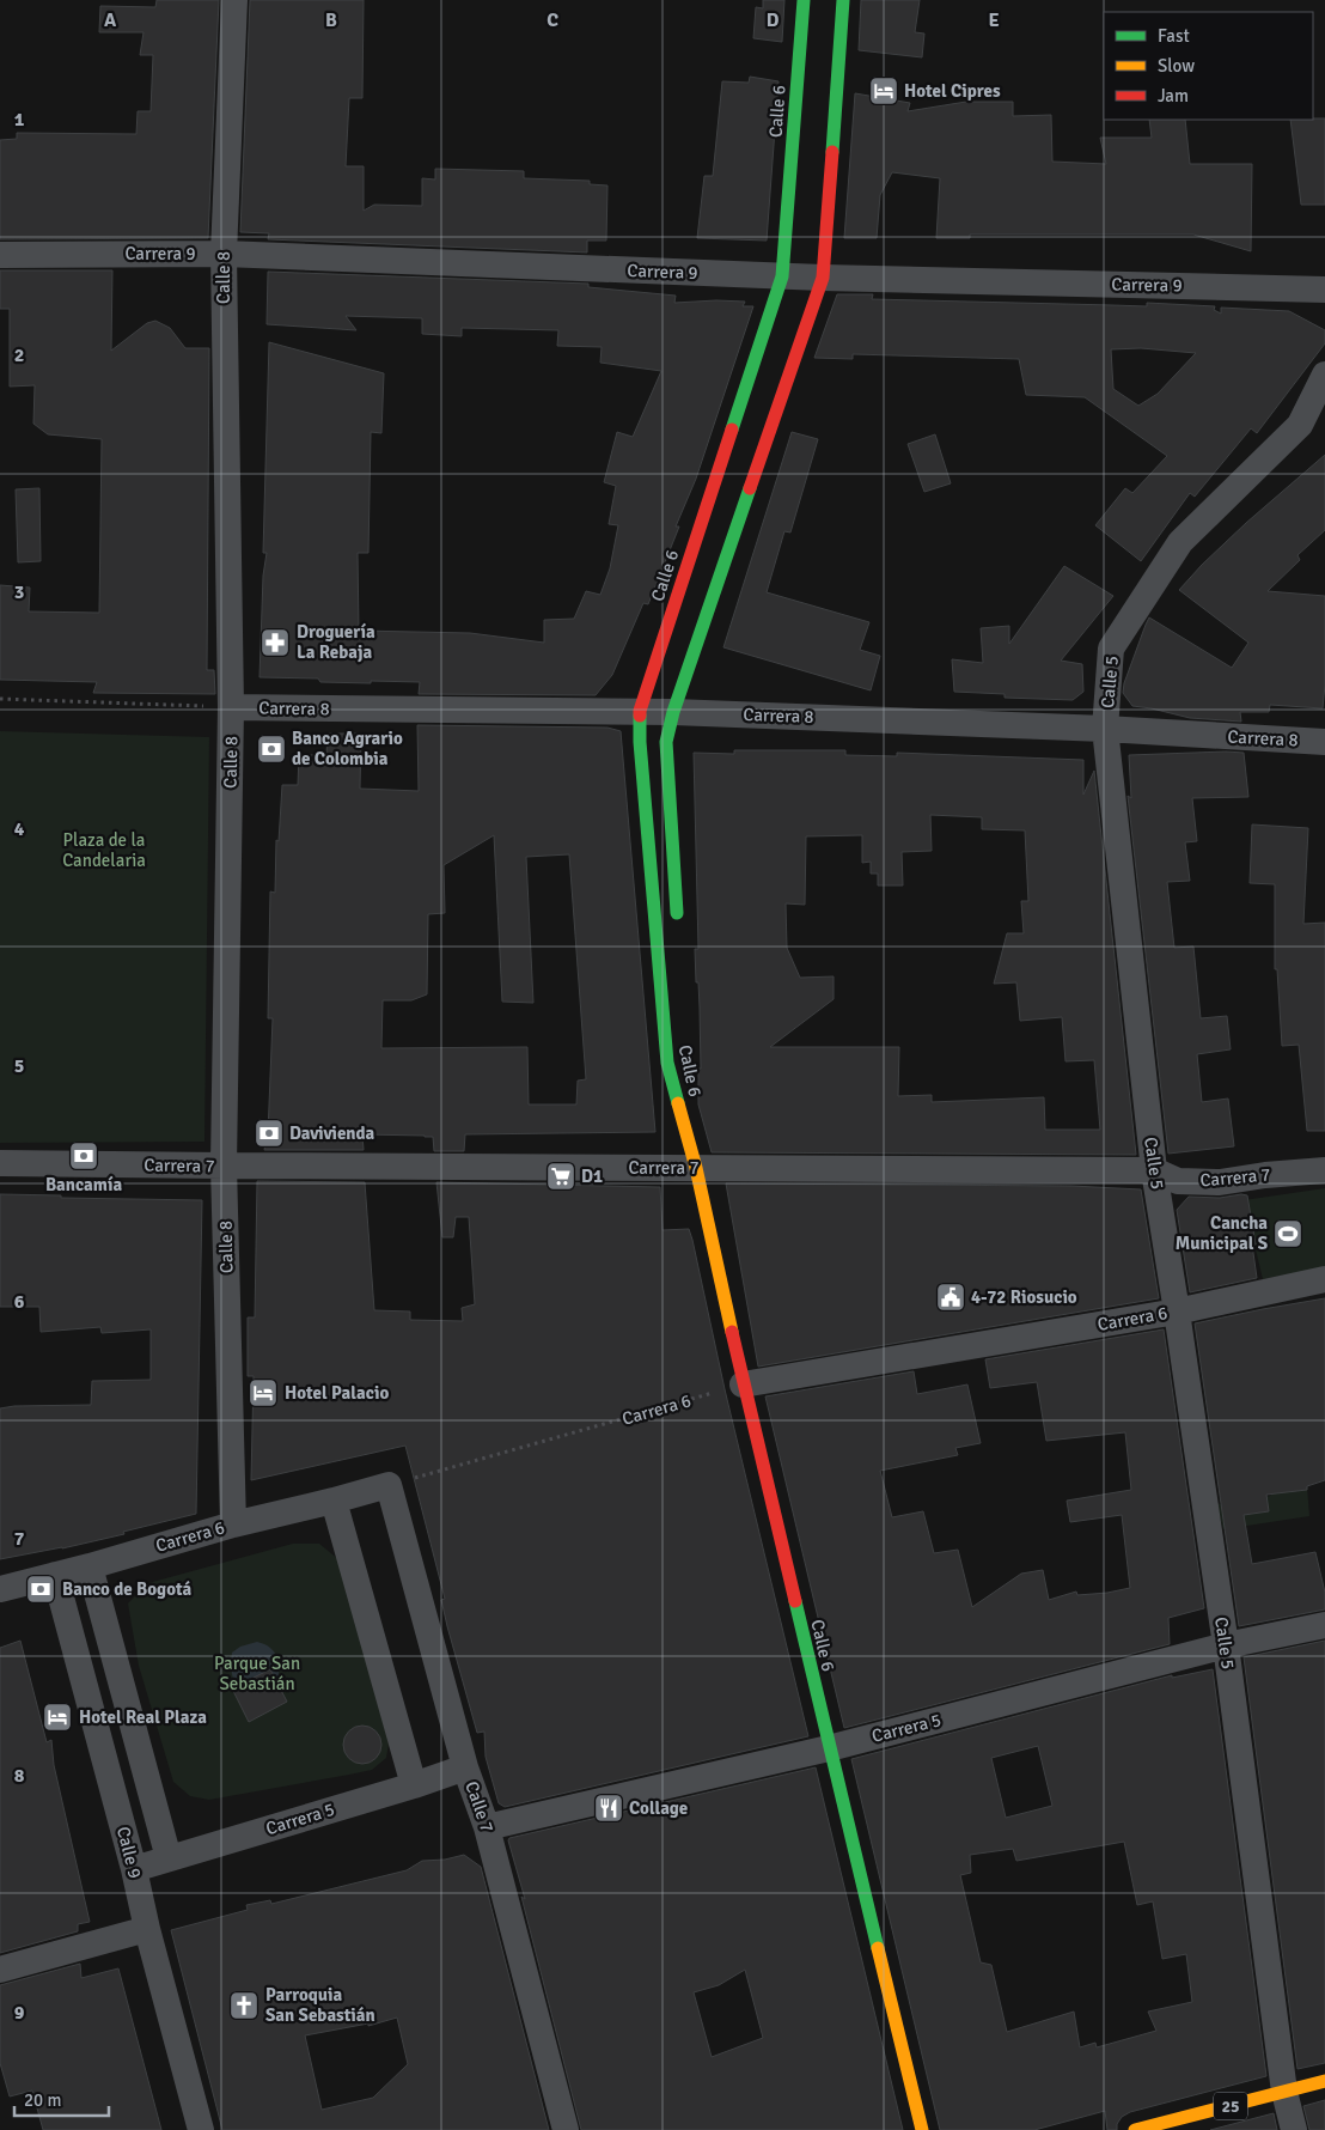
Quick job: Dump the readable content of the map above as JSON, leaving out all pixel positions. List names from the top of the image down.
{
  "streets": {
    "street": [
      "Calle 6",
      "Carrera 9",
      "Calle 8",
      "Calle 5",
      "Carrera 8",
      "Carrera 7",
      "Carrera 6",
      "Carrera 5",
      "Calle 7",
      "Calle 9",
      "25"
    ]
  },
  "crossings": [
    ["Calle 6", "Carrera 9"],
    ["Calle 6", "Carrera 8"],
    ["Calle 6", "Carrera 7"],
    ["Calle 6", "Carrera 6"],
    ["Calle 6", "Carrera 5"],
    ["Carrera 9", "Calle 8"],
    ["Calle 8", "Carrera 8"],
    ["Calle 8", "Carrera 7"],
    ["Calle 8", "Carrera 6"],
    ["Calle 5", "Carrera 8"],
    ["Calle 5", "Carrera 7"],
    ["Calle 5", "Carrera 6"],
    ["Calle 5", "Carrera 5"],
    ["Calle 5", "25"],
    ["Carrera 6", "Calle 7"],
    ["Carrera 6", "Calle 9"],
    ["Carrera 5", "Calle 7"],
    ["Carrera 5", "Calle 9"]
  ],
  "parks": ["Plaza de la Candelaria", "Parque San Sebastián"],
  "places": {
    "hotel": ["Hotel Cipres", "Hotel Palacio", "Hotel Real Plaza"],
    "pharmacy": ["Droguería La Rebaja"],
    "bank": [
      "Banco Agrario de Colombia",
      "Davivienda",
      "Bancamía",
      "Banco de Bogotá"
    ],
    "supermarket": ["D1"],
    "sports": ["Cancha Municipal S"],
    "public building": ["4-72 Riosucio"],
    "restaurant": ["Collage"],
    "church": ["Parroquia San Sebastián"]
  },
  "legend": ["Fast", "Slow", "Jam"],
  "scale_bar": "20 m",
  "grid": {
    "columns": [
      "A",
      "B",
      "C",
      "D",
      "E"
    ],
    "rows": [
      "1",
      "2",
      "3",
      "4",
      "5",
      "6",
      "7",
      "8",
      "9"
    ]
  }
}
